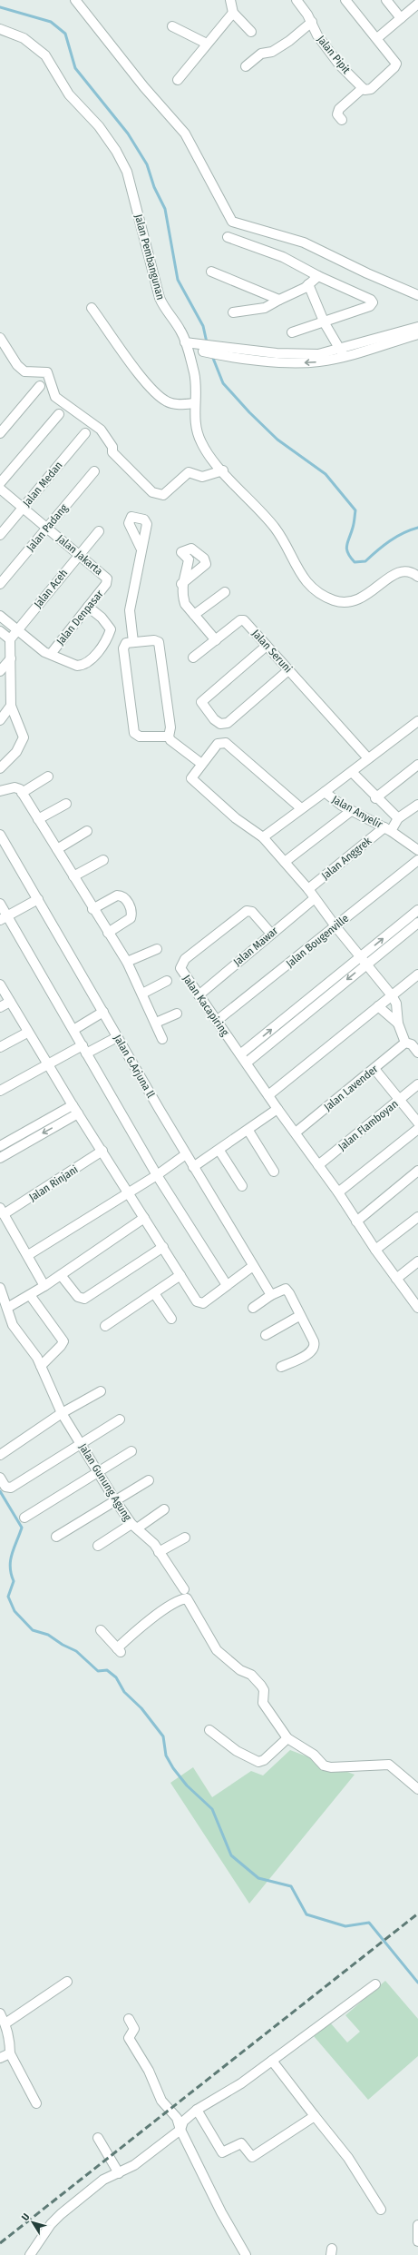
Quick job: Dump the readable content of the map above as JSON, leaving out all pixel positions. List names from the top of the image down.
{
  "streets": {
    "street": [
      "Jalan Pipit",
      "Jalan Pembangunan",
      "Jalan Medan",
      "Jalan Padang",
      "Jalan Jakarta",
      "Jalan Aceh",
      "Jalan Denpasar",
      "Jalan Seruni",
      "Jalan Anyelir",
      "Jalan Anggrek",
      "Jalan Bougenville",
      "Jalan Mawar",
      "Jalan Kacapiring",
      "Jalan G.Arjuna ll",
      "Jalan Lavender",
      "Jalan Flamboyan",
      "Jalan Rinjani",
      "Jalan Gunung Agung"
    ]
  },
  "crossings": [
    ["Jalan Medan", "Jalan Jakarta"],
    ["Jalan Padang", "Jalan Jakarta"],
    ["Jalan Jakarta", "Jalan Aceh"],
    ["Jalan Jakarta", "Jalan Denpasar"],
    ["Jalan Anyelir", "Jalan Anggrek"],
    ["Jalan Bougenville", "Jalan Kacapiring"],
    ["Jalan Mawar", "Jalan Kacapiring"],
    ["Jalan Kacapiring", "Jalan Lavender"],
    ["Jalan Kacapiring", "Jalan Flamboyan"]
  ],
  "north": "top left"
}
